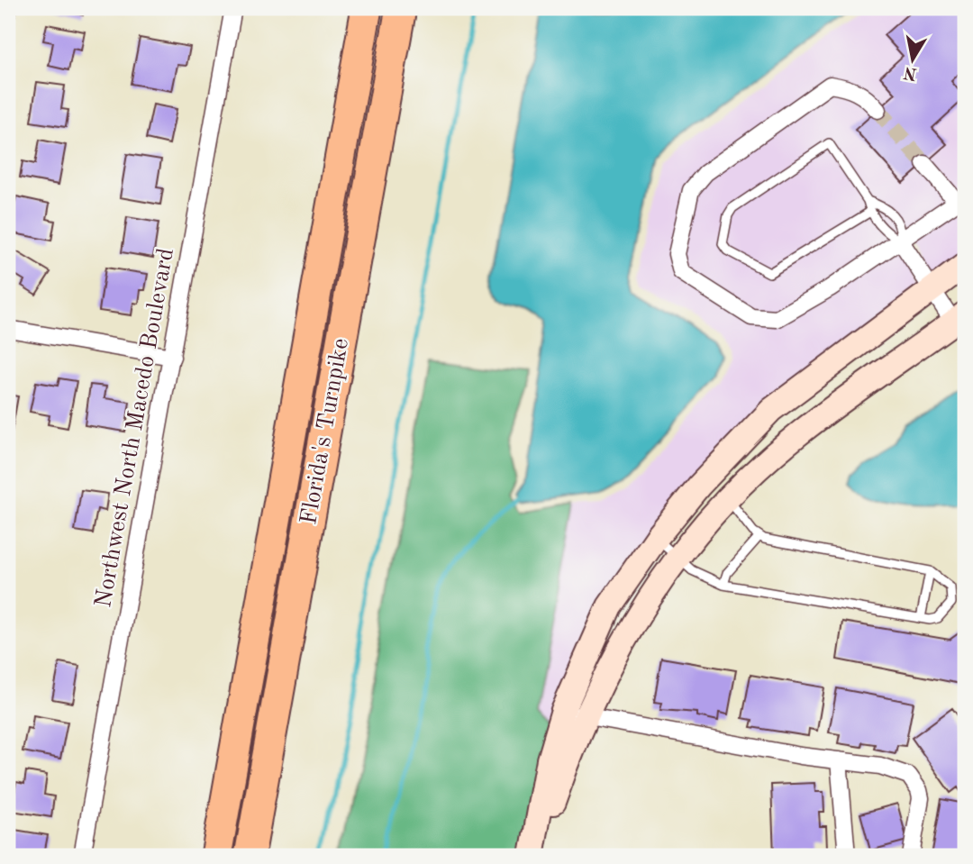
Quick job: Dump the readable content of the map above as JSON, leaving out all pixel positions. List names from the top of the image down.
{
  "streets": {
    "highway": ["Florida's Turnpike"],
    "street": ["Northwest North Macedo Boulevard"]
  },
  "north": "bottom"
}
